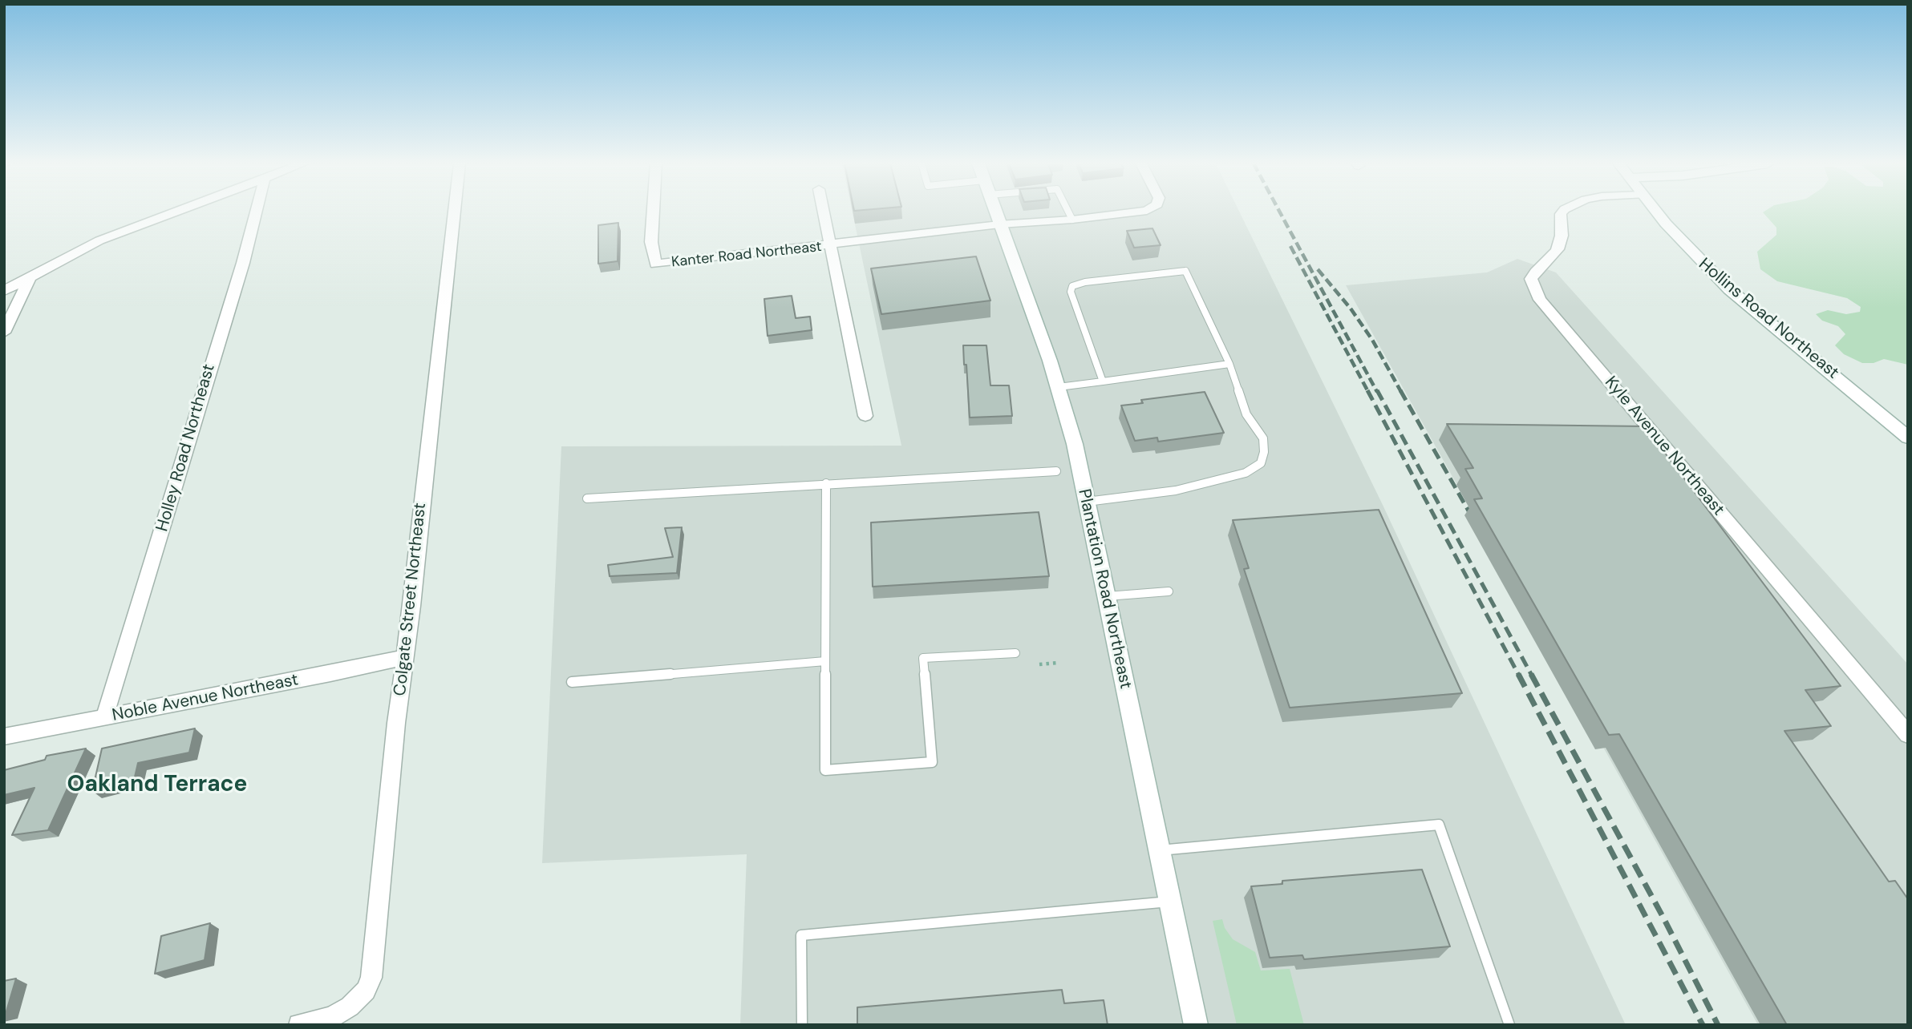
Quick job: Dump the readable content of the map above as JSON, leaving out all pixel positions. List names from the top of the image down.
{
  "streets": {
    "street": [
      "Kanter Road Northeast",
      "Hollins Road Northeast",
      "Kyle Avenue Northeast",
      "Holley Road Northeast",
      "Plantation Road Northeast",
      "Colgate Street Northeast",
      "Noble Avenue Northeast"
    ]
  },
  "crossings": [
    ["Kanter Road Northeast", "Plantation Road Northeast"],
    ["Holley Road Northeast", "Noble Avenue Northeast"],
    ["Colgate Street Northeast", "Noble Avenue Northeast"]
  ],
  "districts": ["Oakland Terrace"]
}
